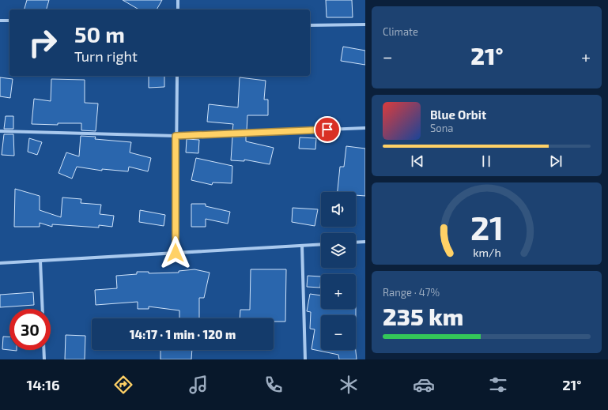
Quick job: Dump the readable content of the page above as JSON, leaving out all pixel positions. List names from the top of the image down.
{
  "page": {
    "tile": [
      "Climate",
      ["Range · 47%", "235 km"]
    ],
    "turn": ["50 m", "Turn right"],
    "heat": ["−", "21°", "+"],
    "song": ["Blue Orbit", "Sona"],
    "map_buttons": ["+", "−"],
    "limit": "30",
    "trip": "14:17 · 1 min · 120 m",
    "tabs": ["14:16", "21°"],
    "gauge": ["21", "km/h"]
  }
}
